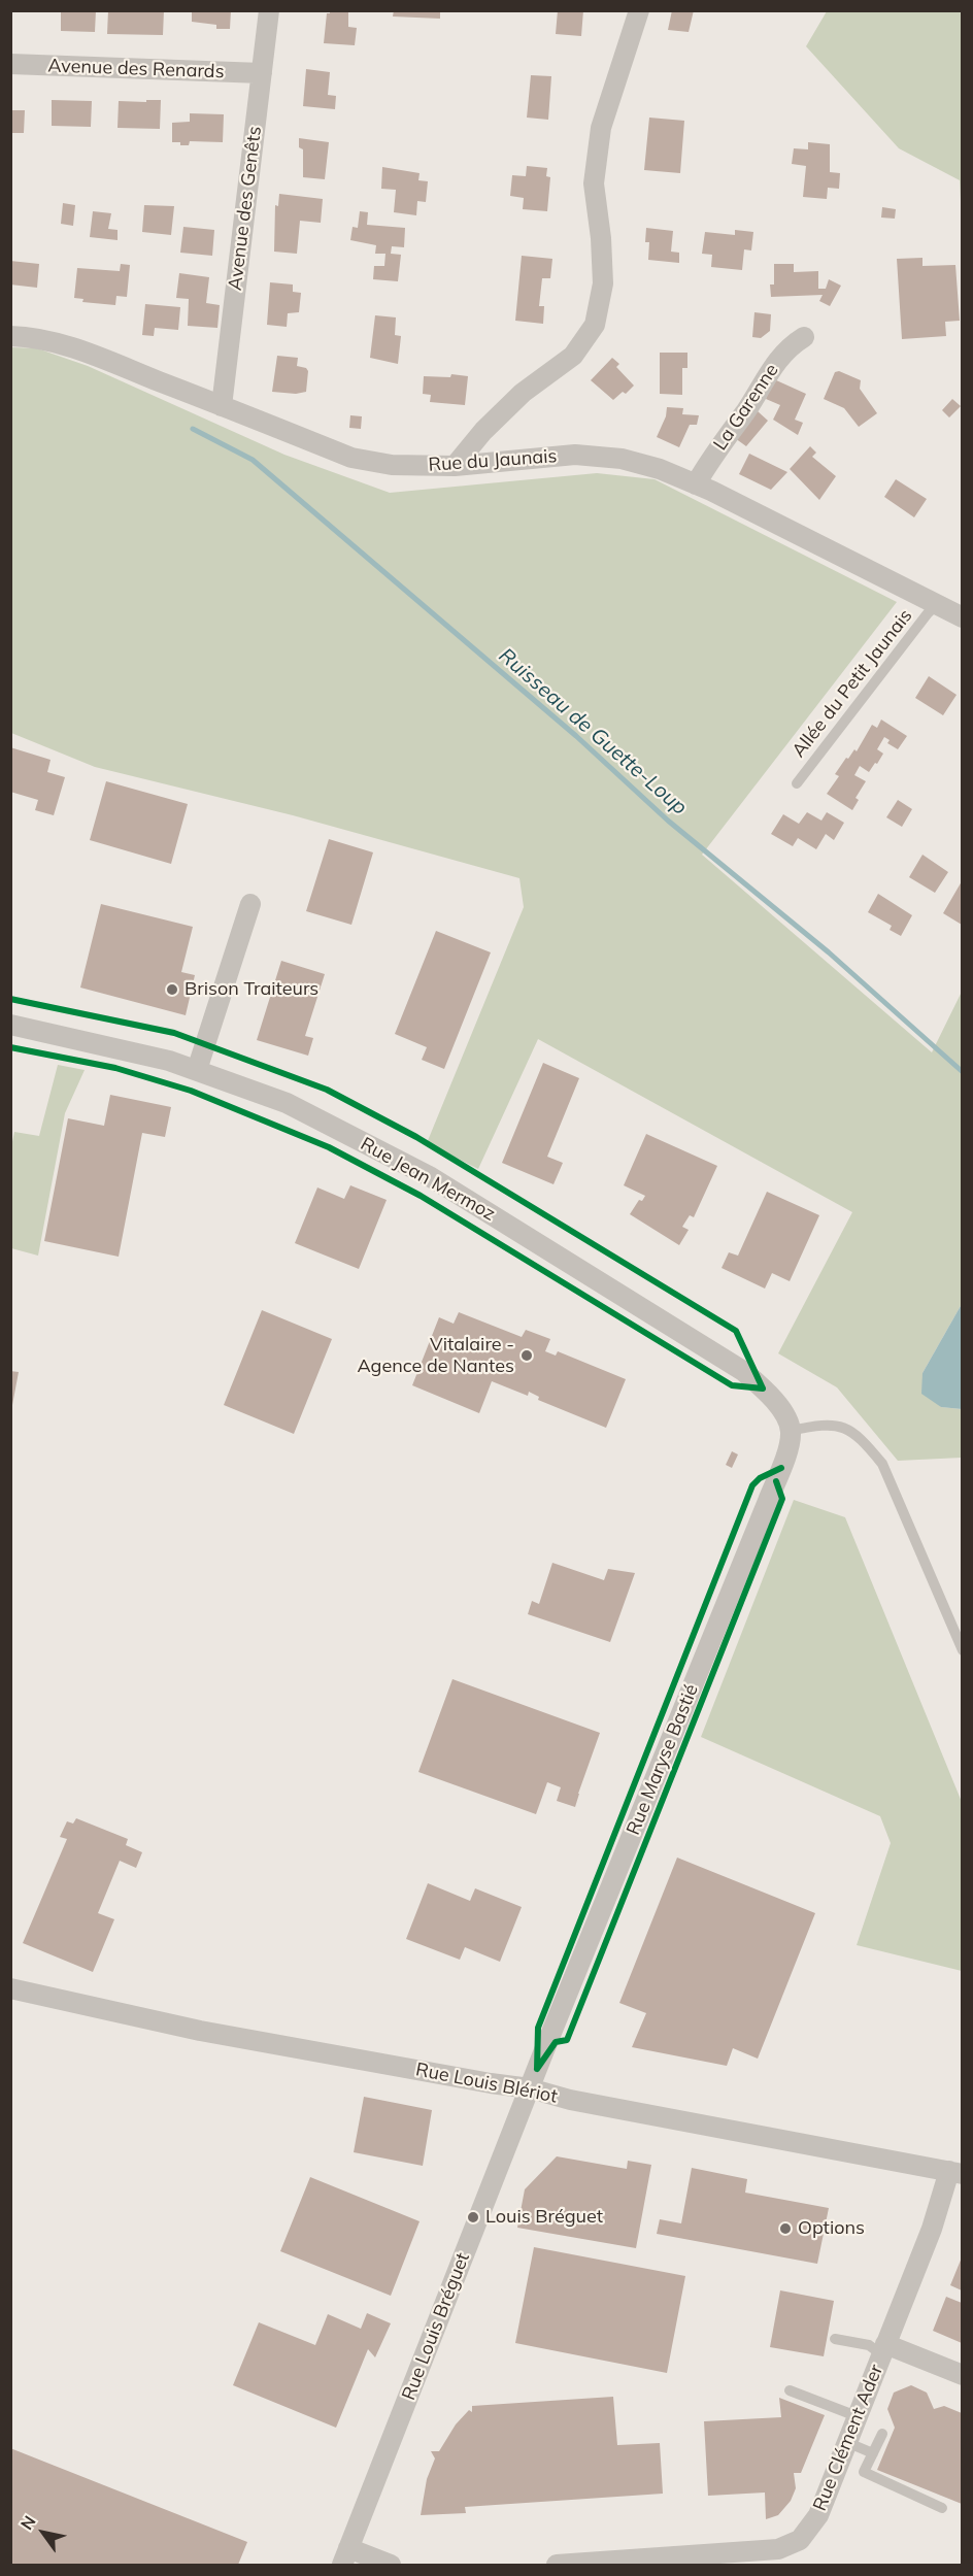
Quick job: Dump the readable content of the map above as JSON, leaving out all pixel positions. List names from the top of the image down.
{
  "streets": {
    "street": [
      "Avenue des Renards",
      "Avenue des Genêts",
      "La Garenne",
      "Rue du Jaunais",
      "Rue Jean Mermoz",
      "Rue Maryse Bastié",
      "Rue Louis Blériot",
      "Rue Louis Bréguet",
      "Rue Clément Ader"
    ],
    "lane": ["Allée du Petit Jaunais"]
  },
  "crossings": [
    ["Avenue des Renards", "Avenue des Genêts"],
    ["Avenue des Genêts", "Rue du Jaunais"],
    ["La Garenne", "Rue du Jaunais"],
    ["Rue du Jaunais", "Allée du Petit Jaunais"],
    ["Rue Jean Mermoz", "Rue Maryse Bastié"],
    ["Rue Maryse Bastié", "Rue Louis Blériot"],
    ["Rue Maryse Bastié", "Rue Louis Bréguet"],
    ["Rue Louis Blériot", "Rue Louis Bréguet"],
    ["Rue Louis Blériot", "Rue Clément Ader"]
  ],
  "water": ["Ruisseau de Guette-Loup"],
  "places": [
    "Brison Traiteurs",
    "Vitalaire - Agence de Nantes",
    "Louis Bréguet",
    "Options"
  ],
  "north": "top left"
}
